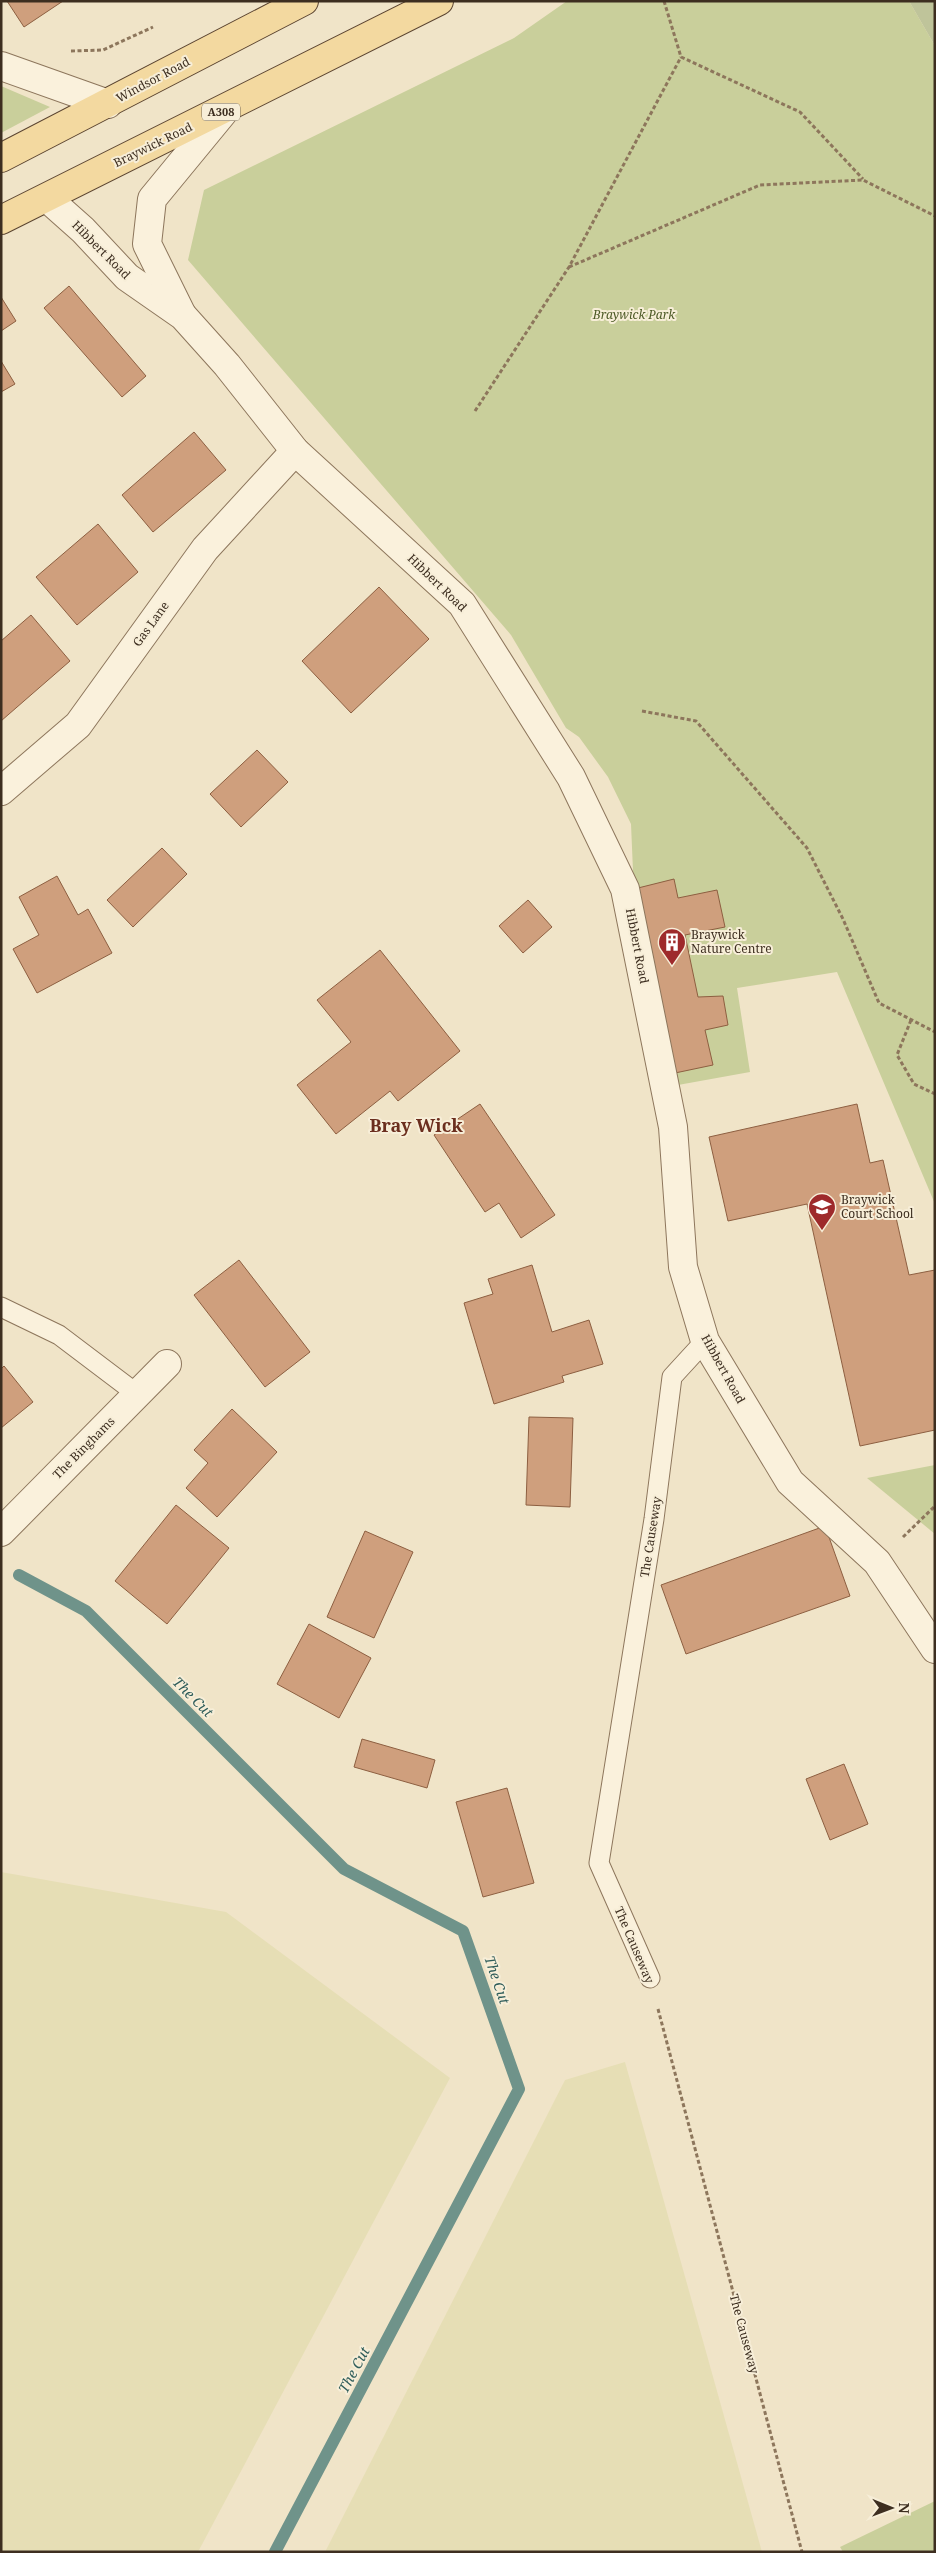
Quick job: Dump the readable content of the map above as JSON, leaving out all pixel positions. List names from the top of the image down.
{
  "streets": {
    "main road": ["Windsor Road", "A308", "Braywick Road"],
    "street": ["Hibbert Road", "Gas Lane", "The Binghams"],
    "lane": ["The Causeway"]
  },
  "crossings": [
    ["Braywick Road", "Hibbert Road"],
    ["Hibbert Road", "Gas Lane"],
    ["Hibbert Road", "The Causeway"]
  ],
  "districts": ["Bray Wick"],
  "water": ["The Cut"],
  "parks": ["Braywick Park"],
  "places": {
    "building": ["Braywick Nature Centre"],
    "school or university": ["Braywick Court School"]
  },
  "north": "right"
}
